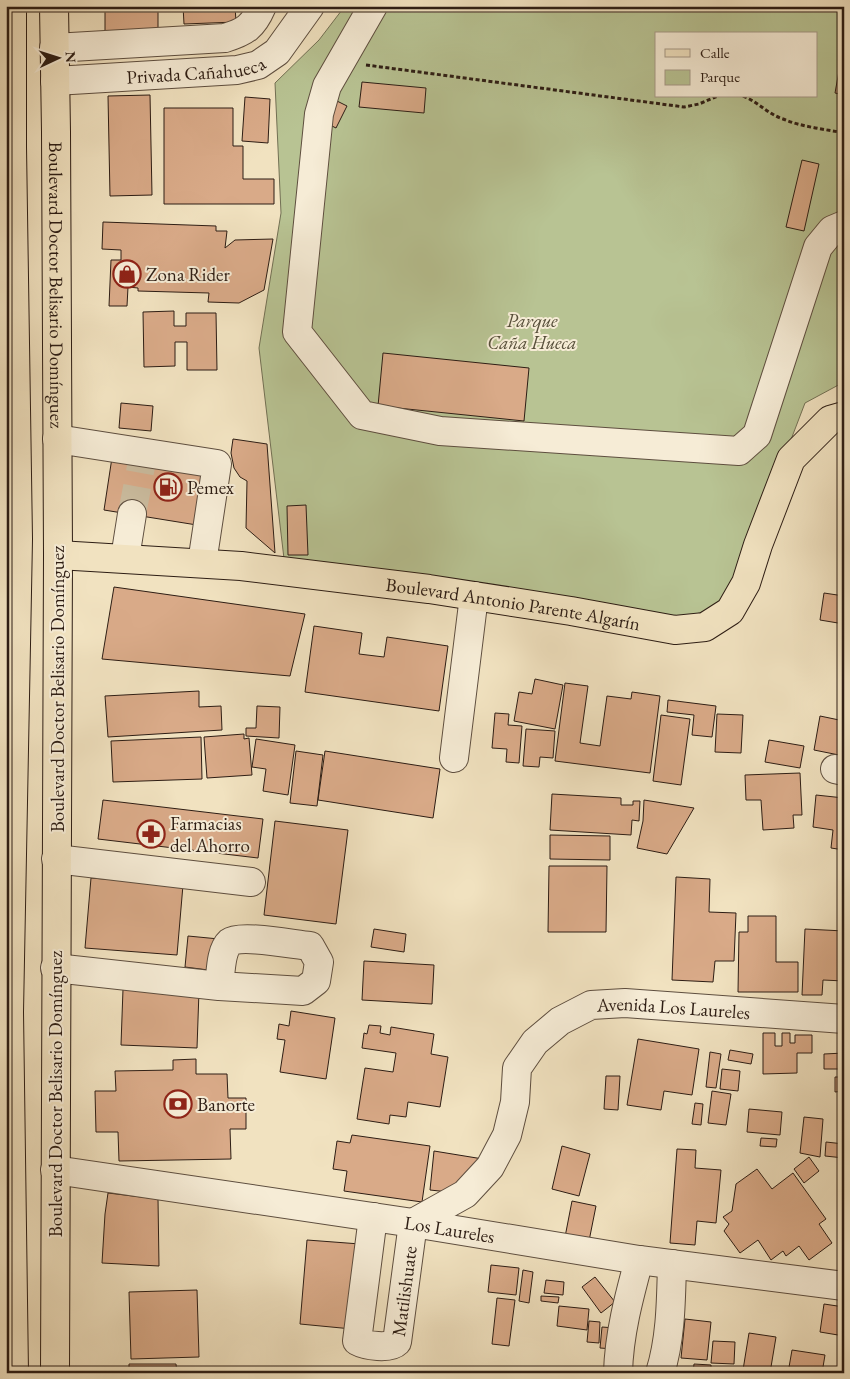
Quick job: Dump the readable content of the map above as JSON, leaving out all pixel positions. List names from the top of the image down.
{
  "streets": {
    "main road": ["Boulevard Doctor Belisario Domínguez", "Boulevard Antonio Parente Algarín"],
    "street": [
      "Privada Cañahueca",
      "Avenida Los Laureles",
      "Los Laureles",
      "Matilishuate"
    ]
  },
  "crossings": [
    ["Privada Cañahueca", "Boulevard Doctor Belisario Domínguez"],
    ["Boulevard Doctor Belisario Domínguez", "Boulevard Antonio Parente Algarín"],
    ["Boulevard Doctor Belisario Domínguez", "Los Laureles"],
    ["Avenida Los Laureles", "Los Laureles"],
    ["Avenida Los Laureles", "Matilishuate"],
    ["Los Laureles", "Matilishuate"]
  ],
  "parks": ["Parque Caña Hueca"],
  "places": {
    "shop": ["Zona Rider"],
    "fuel station": ["Pemex"],
    "pharmacy": ["Farmacias del Ahorro"],
    "bank": ["Banorte"]
  },
  "legend": ["Calle", "Parque"],
  "north": "right"
}
